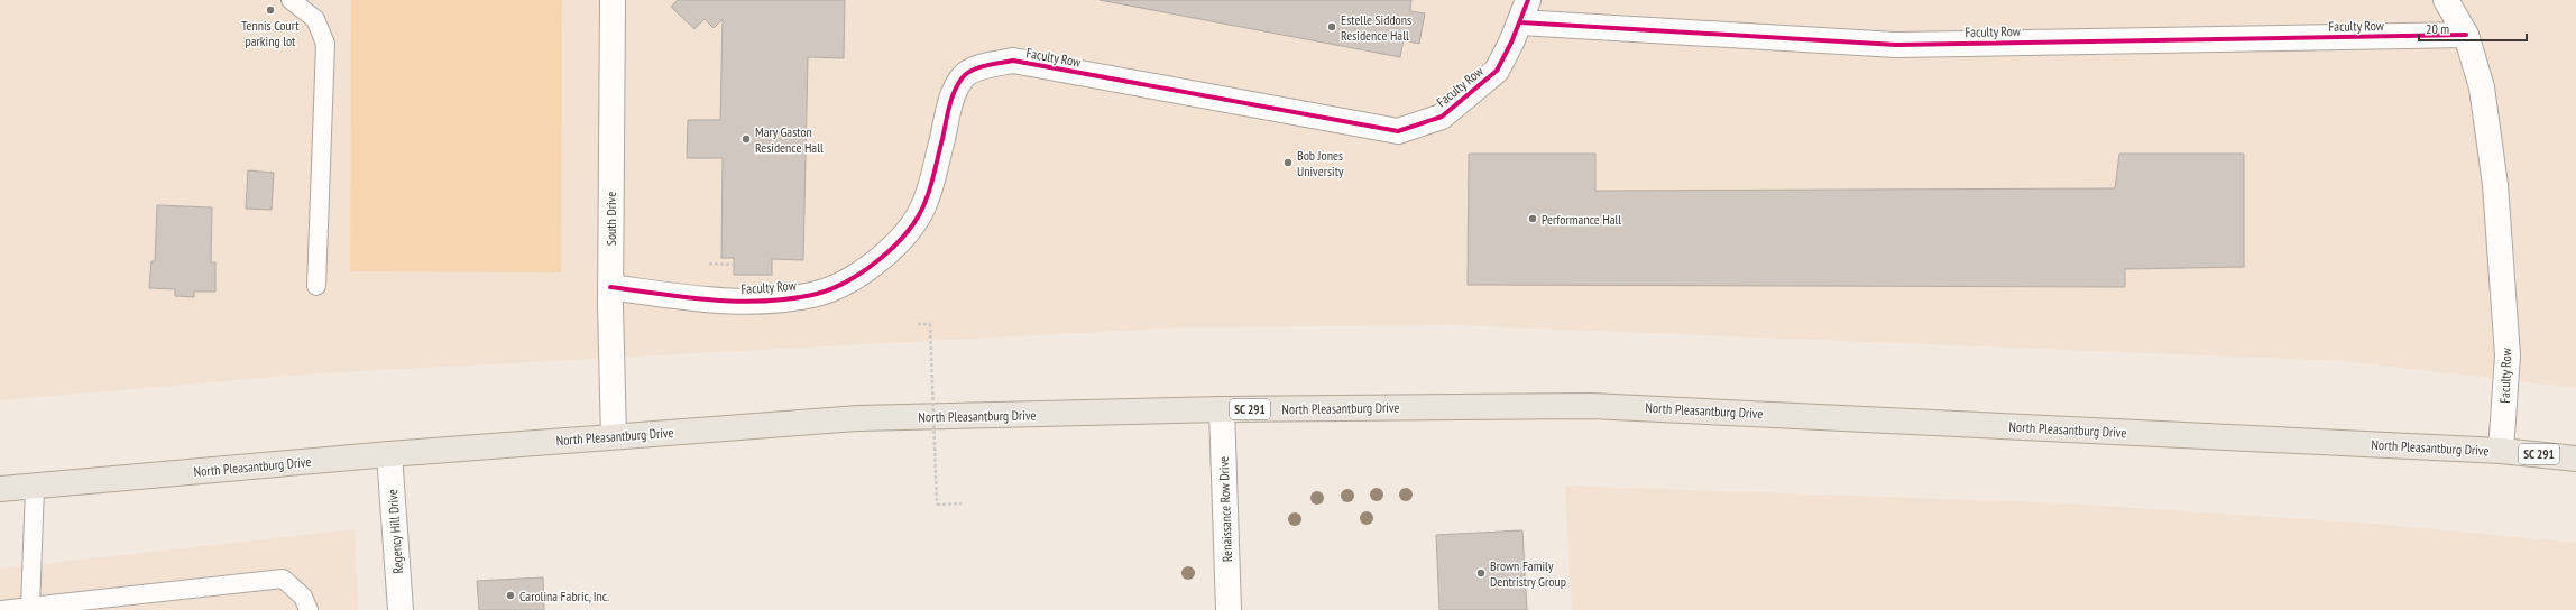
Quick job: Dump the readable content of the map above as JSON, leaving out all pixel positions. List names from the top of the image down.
{
  "streets": {
    "main road": ["North Pleasantburg Drive", "SC 291"],
    "street": [
      "Faculty Row",
      "South Drive",
      "Renaissance Row Drive",
      "Regency Hill Drive"
    ]
  },
  "crossings": [
    ["Faculty Row", "South Drive"],
    ["Faculty Row", "North Pleasantburg Drive"],
    ["South Drive", "North Pleasantburg Drive"],
    ["North Pleasantburg Drive", "Renaissance Row Drive"],
    ["North Pleasantburg Drive", "Regency Hill Drive"]
  ],
  "places": [
    "Tennis Court parking lot",
    "Estelle Siddons Residence Hall",
    "Mary Gaston Residence Hall",
    "Bob Jones University",
    "Performance Hall",
    "Brown Family Dentristry Group",
    "Carolina Fabric, Inc."
  ],
  "scale_bar": "20 m"
}
